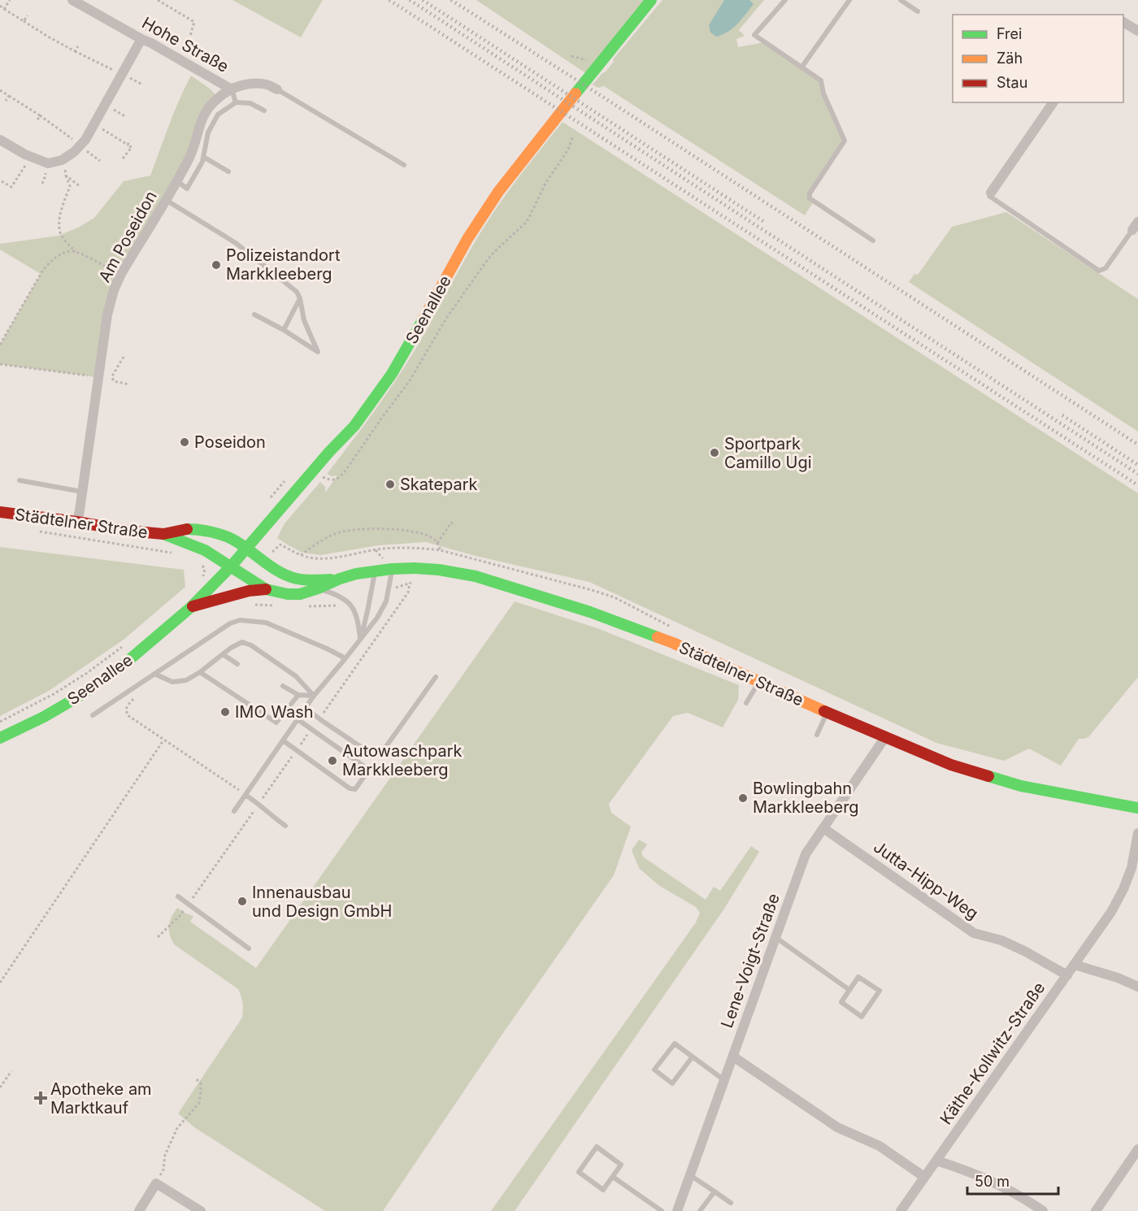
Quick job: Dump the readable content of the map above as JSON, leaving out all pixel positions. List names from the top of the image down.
{
  "streets": {
    "street": [
      "Hohe Straße",
      "Am Poseidon",
      "Seenallee",
      "Städtelner Straße",
      "Jutta-Hipp-Weg",
      "Lene-Voigt-Straße",
      "Käthe-Kollwitz-Straße"
    ]
  },
  "crossings": [
    ["Hohe Straße", "Am Poseidon"],
    ["Am Poseidon", "Städtelner Straße"],
    ["Seenallee", "Städtelner Straße"],
    ["Städtelner Straße", "Lene-Voigt-Straße"],
    ["Jutta-Hipp-Weg", "Lene-Voigt-Straße"],
    ["Jutta-Hipp-Weg", "Käthe-Kollwitz-Straße"]
  ],
  "places": {
    "other": [
      "Polizeistandort Markkleeberg",
      "Poseidon",
      "Sportpark Camillo Ugi",
      "Skatepark",
      "IMO Wash",
      "Autowaschpark Markkleeberg",
      "Bowlingbahn Markkleeberg",
      "Innenausbau und Design GmbH"
    ],
    "health": ["Apotheke am Marktkauf"]
  },
  "legend": ["Frei", "Zäh", "Stau"],
  "scale_bar": "50 m"
}
